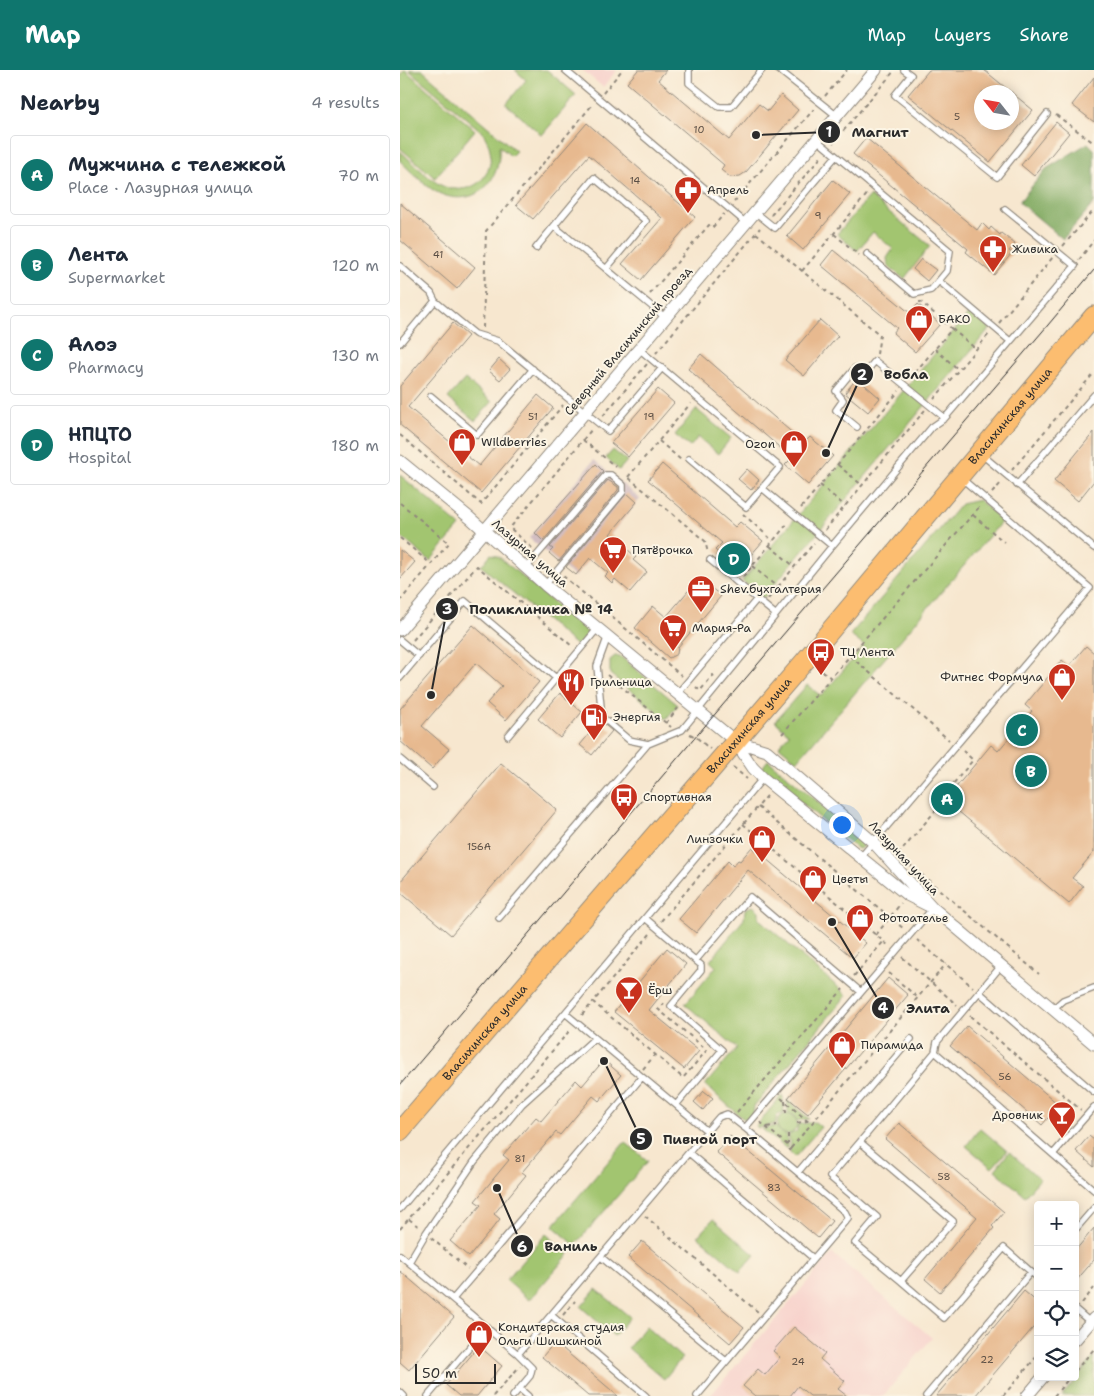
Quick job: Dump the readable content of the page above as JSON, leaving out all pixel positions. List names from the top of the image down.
{
  "streets": {
    "highway": ["Власихинская улица"],
    "street": ["Северный Власихинский проезд", "Лазурная улица"]
  },
  "crossings": [
    ["Северный Власихинский проезд", "Лазурная улица"],
    ["Власихинская улица", "Лазурная улица"]
  ],
  "places": {
    "other": [
      "Магнит",
      "Вобла",
      "Поликлиника № 14",
      "Элита",
      "Пивной порт",
      "Ваниль"
    ],
    "pharmacy": ["Апрель", "Живика"],
    "shop": [
      "БАКО",
      "Wildberries",
      "Ozon",
      "Фитнес Формула",
      "Линзочки",
      "Цветы",
      "Фотоателье",
      "Пирамида",
      "Кондитерская студия Ольги Шишкиной"
    ],
    "supermarket": ["Пятёрочка", "Мария-Ра"],
    "office": ["Shev.бухгалтерия"],
    "bus stop": ["ТЦ Лента", "Спортивная"],
    "restaurant": ["Грильница"],
    "fuel station": ["Энергия"],
    "bar": ["Ёрш", "Дровник"]
  },
  "house_numbers": [
    "5",
    "10",
    "14",
    "9",
    "41",
    "51",
    "19",
    "156А",
    "56",
    "81",
    "58",
    "83",
    "22",
    "24"
  ],
  "scale_bar": "50 m",
  "north": "top left",
  "page": {
    "header": "Map",
    "nav": ["Map", "Layers", "Share"],
    "heading": ["Nearby", "4 results"],
    "list": [
      {
        "mark": "A",
        "name": "Мужчина с тележкой",
        "note": "Place · Лазурная улица",
        "value": "70 m"
      },
      {
        "mark": "B",
        "name": "Лента",
        "note": "Supermarket",
        "value": "120 m"
      },
      {
        "mark": "C",
        "name": "Алоэ",
        "note": "Pharmacy",
        "value": "130 m"
      },
      {
        "mark": "D",
        "name": "НПЦТО",
        "note": "Hospital",
        "value": "180 m"
      }
    ],
    "pins": [
      "D",
      "C",
      "B",
      "A"
    ],
    "map_buttons": ["+", "−"],
    "scale": "50 m"
  }
}
